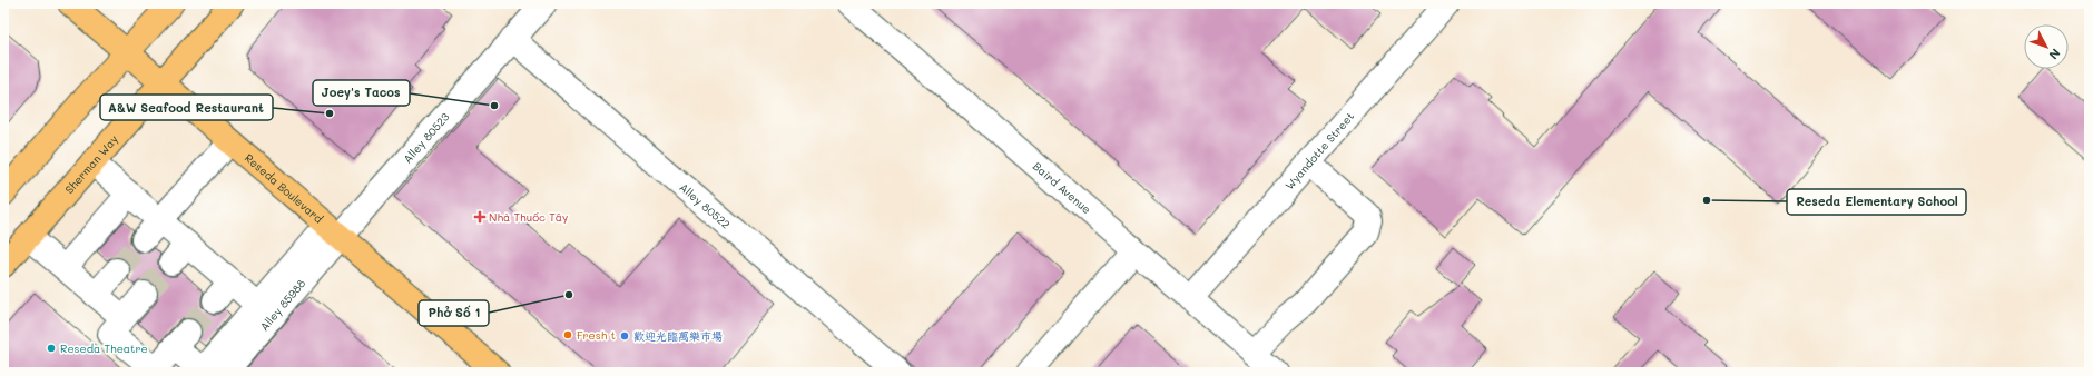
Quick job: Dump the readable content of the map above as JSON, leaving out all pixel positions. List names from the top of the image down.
{
  "streets": {
    "main road": ["Sherman Way", "Reseda Boulevard"],
    "street": [
      "Alley 80523",
      "Wyandotte Street",
      "Baird Avenue",
      "Alley 80522",
      "Alley 85988"
    ]
  },
  "crossings": [
    ["Alley 80523", "Reseda Boulevard"],
    ["Alley 80523", "Alley 80522"],
    ["Alley 80523", "Alley 85988"],
    ["Wyandotte Street", "Baird Avenue"],
    ["Sherman Way", "Reseda Boulevard"],
    ["Reseda Boulevard", "Alley 85988"]
  ],
  "places": {
    "other": [
      "Joey's Tacos",
      "A&W Seafood Restaurant",
      "Reseda Elementary School",
      "Phở Số 1",
      "Fresh t",
      "歡迎光臨萬樂市場",
      "Reseda Theatre"
    ],
    "health": ["Nhà Thuốc Tây"]
  },
  "north": "bottom right"
}
